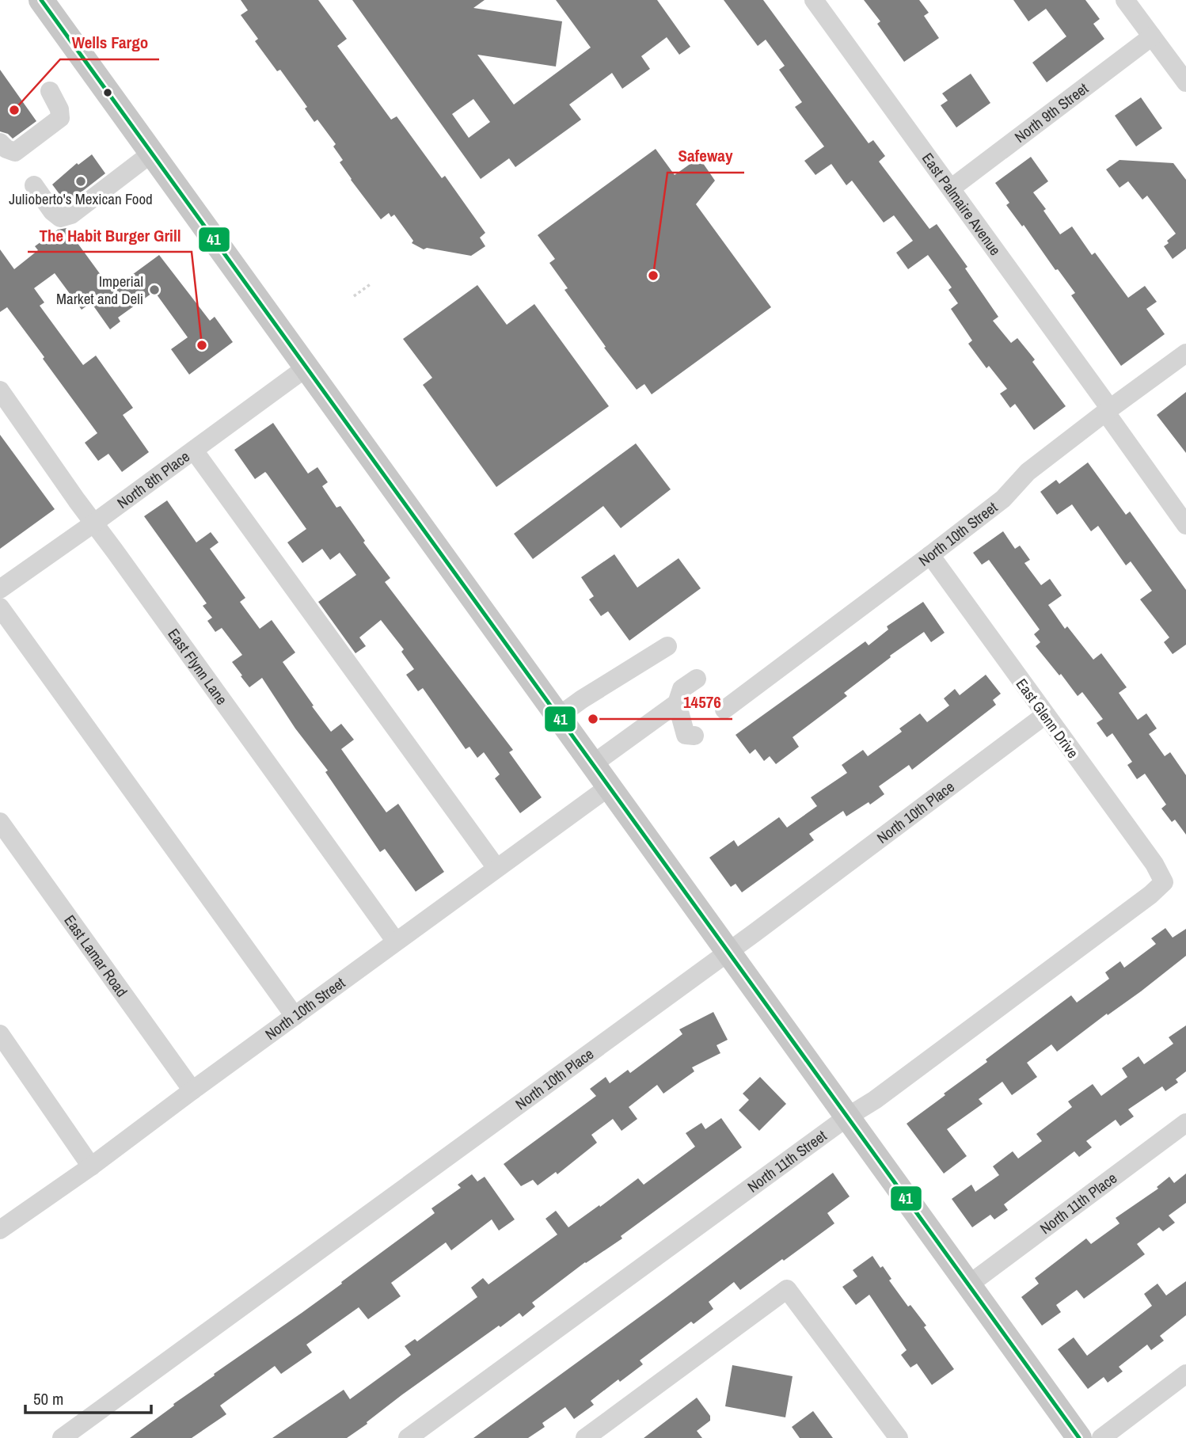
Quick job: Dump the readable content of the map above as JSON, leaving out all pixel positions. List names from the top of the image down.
{
  "streets": {
    "street": [
      "North 9th Street",
      "East Palmaire Avenue",
      "North 8th Place",
      "North 10th Street",
      "East Flynn Lane",
      "East Glenn Drive",
      "North 10th Place",
      "East Lamar Road",
      "North 11th Street",
      "North 11th Place"
    ]
  },
  "crossings": [
    ["North 9th Street", "East Palmaire Avenue"],
    ["East Palmaire Avenue", "North 10th Street"],
    ["North 8th Place", "East Flynn Lane"],
    ["North 10th Street", "East Flynn Lane"],
    ["North 10th Street", "East Glenn Drive"],
    ["North 10th Street", "East Lamar Road"],
    ["East Glenn Drive", "North 10th Place"],
    ["East Glenn Drive", "North 11th Street"]
  ],
  "places": [
    "Wells Fargo",
    "Julioberto's Mexican Food",
    "Safeway",
    "Imperial Market and Deli",
    "The Habit Burger Grill",
    "14576"
  ],
  "lines": ["transit line 41"],
  "scale_bar": "50 m"
}
